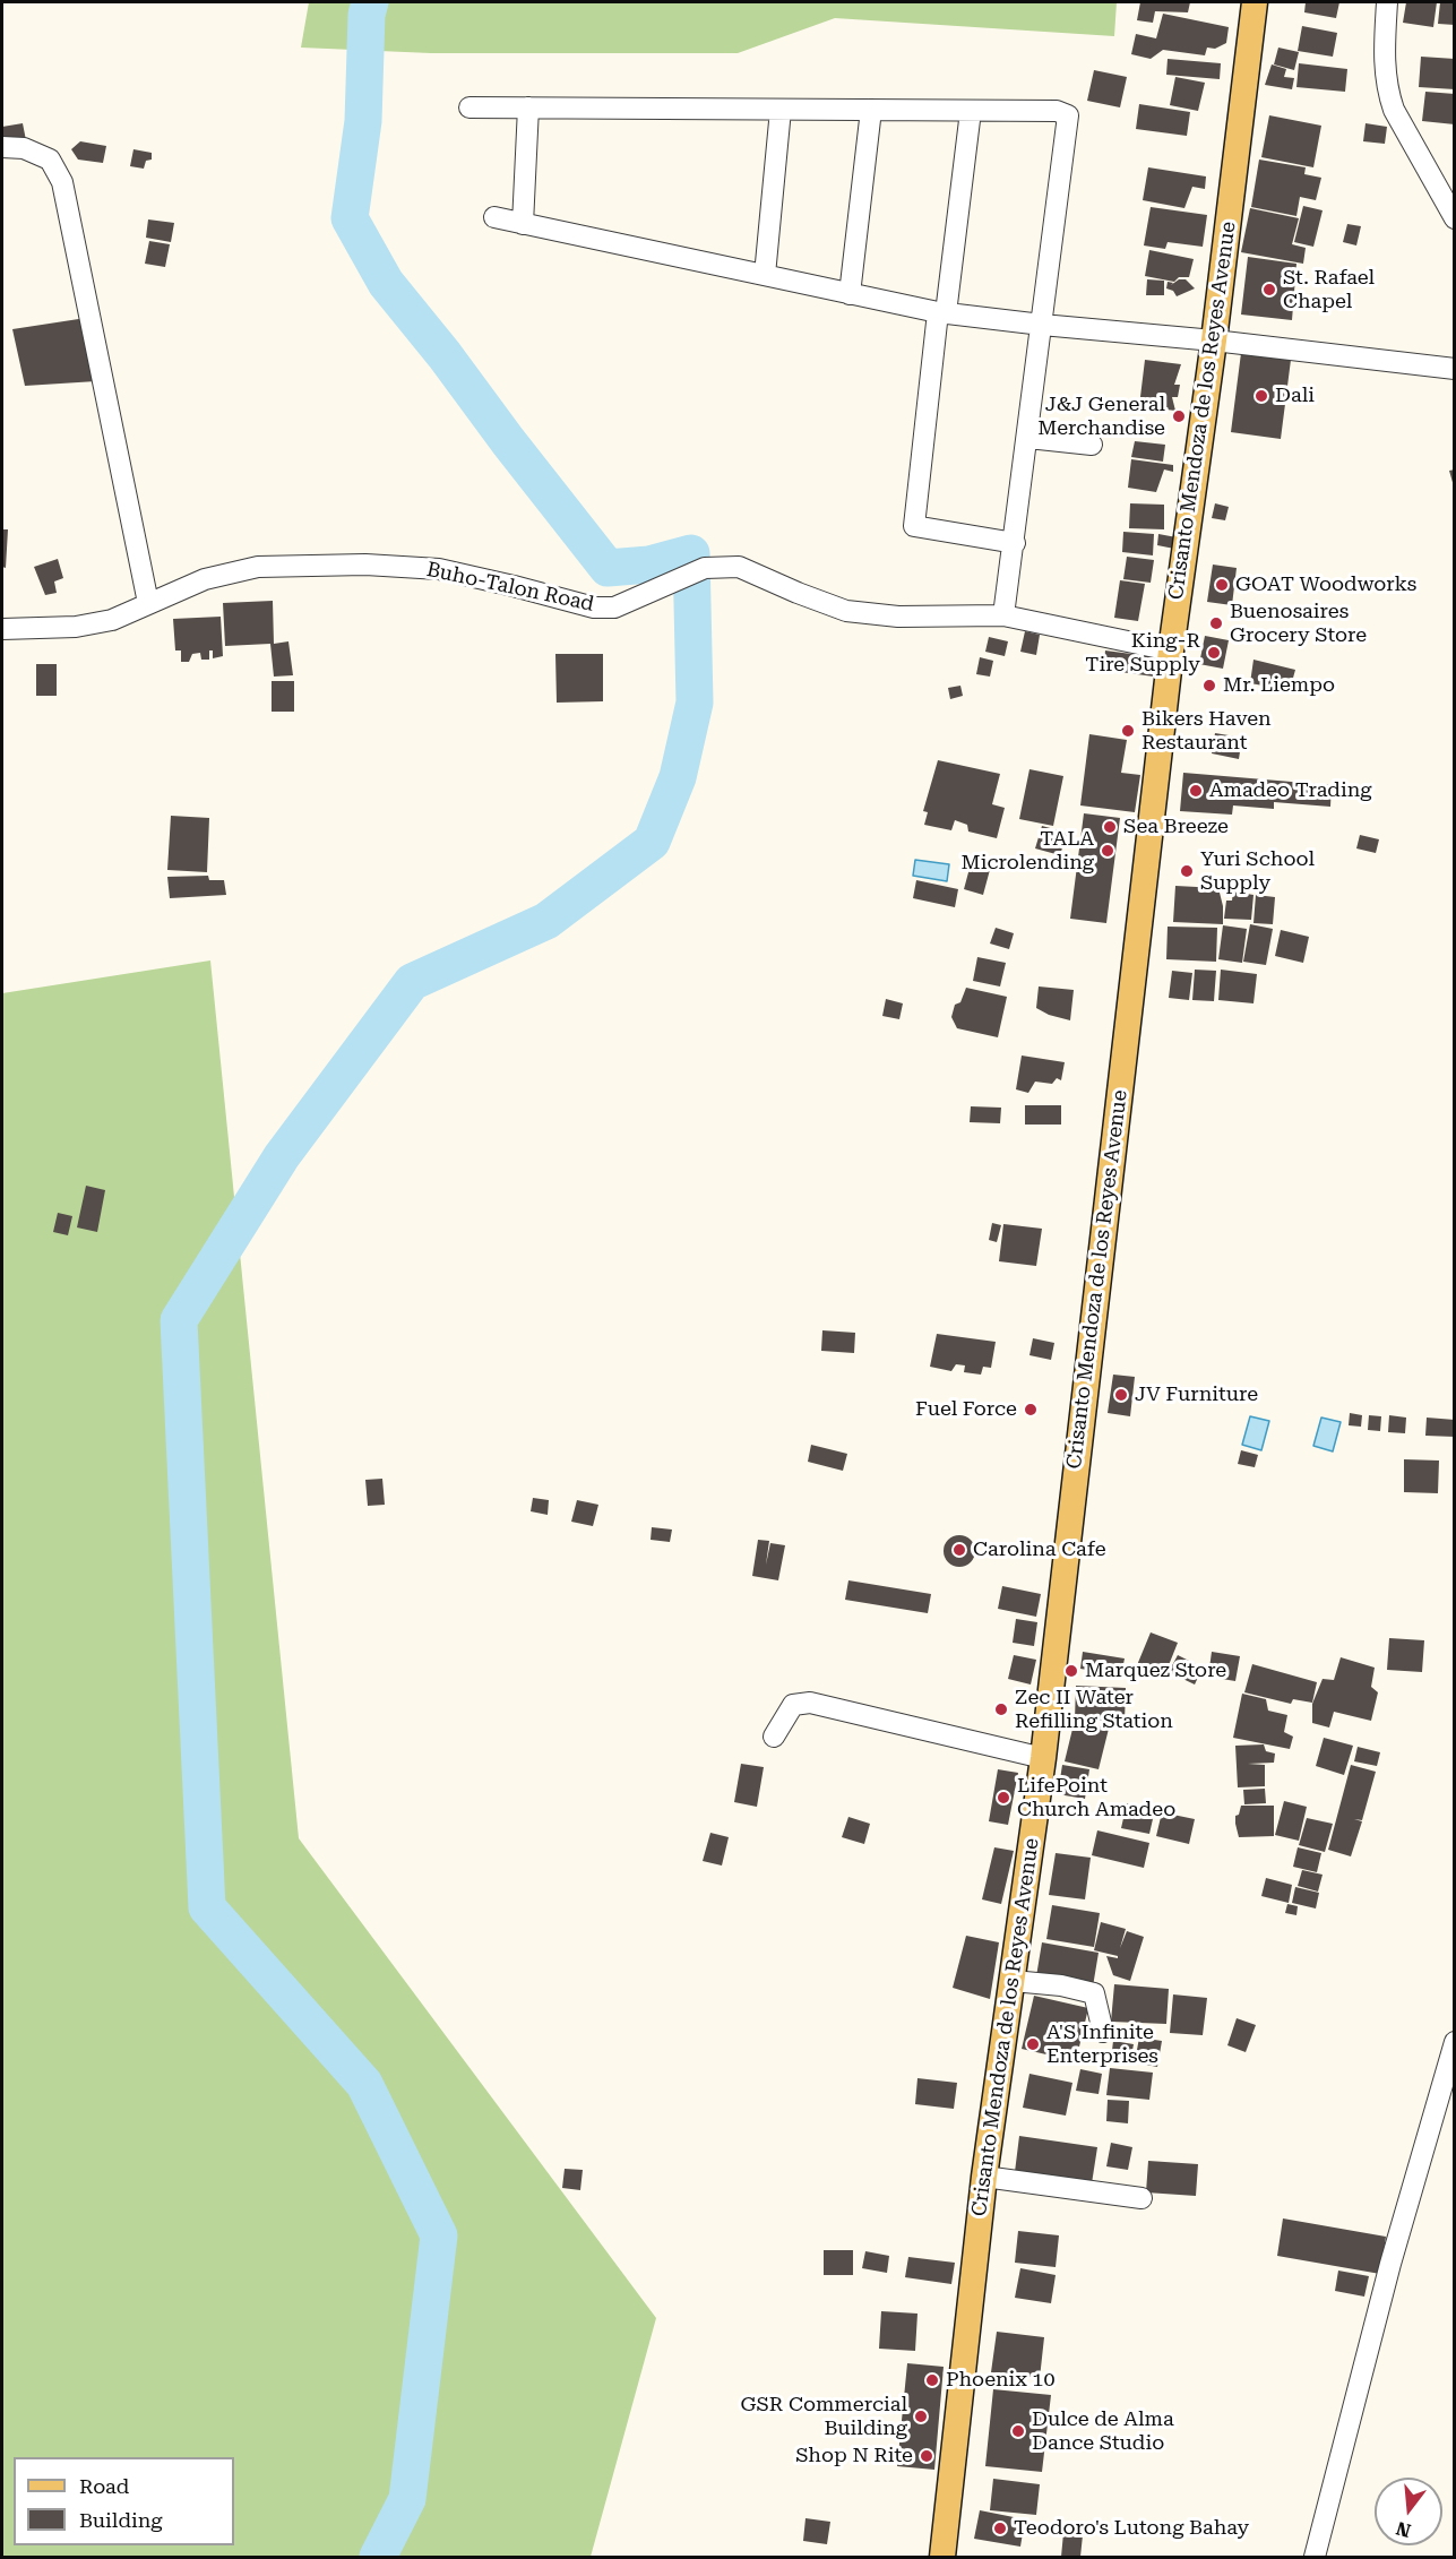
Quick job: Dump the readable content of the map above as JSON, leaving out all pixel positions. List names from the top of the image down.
{
  "streets": {
    "main road": ["Crisanto Mendoza de los Reyes Avenue"],
    "street": ["Buho-Talon Road"]
  },
  "crossings": [
    ["Crisanto Mendoza de los Reyes Avenue", "Buho-Talon Road"]
  ],
  "places": [
    "St. Rafael Chapel",
    "Dali",
    "J&J General Merchandise",
    "GOAT Woodworks",
    "Buenosaires Grocery Store",
    "King-R Tire Supply",
    "Mr. Liempo",
    "Bikers Haven Restaurant",
    "Amadeo Trading",
    "Sea Breeze",
    "TALA Microlending",
    "Yuri School Supply",
    "JV Furniture",
    "Fuel Force",
    "Carolina Cafe",
    "Marquez Store",
    "Zec II Water Refilling Station",
    "LifePoint Church Amadeo",
    "A'S Infinite Enterprises",
    "Phoenix 10",
    "GSR Commercial Building",
    "Dulce de Alma Dance Studio",
    "Shop N Rite",
    "Teodoro's Lutong Bahay"
  ],
  "legend": ["Road", "Building"],
  "north": "bottom"
}
